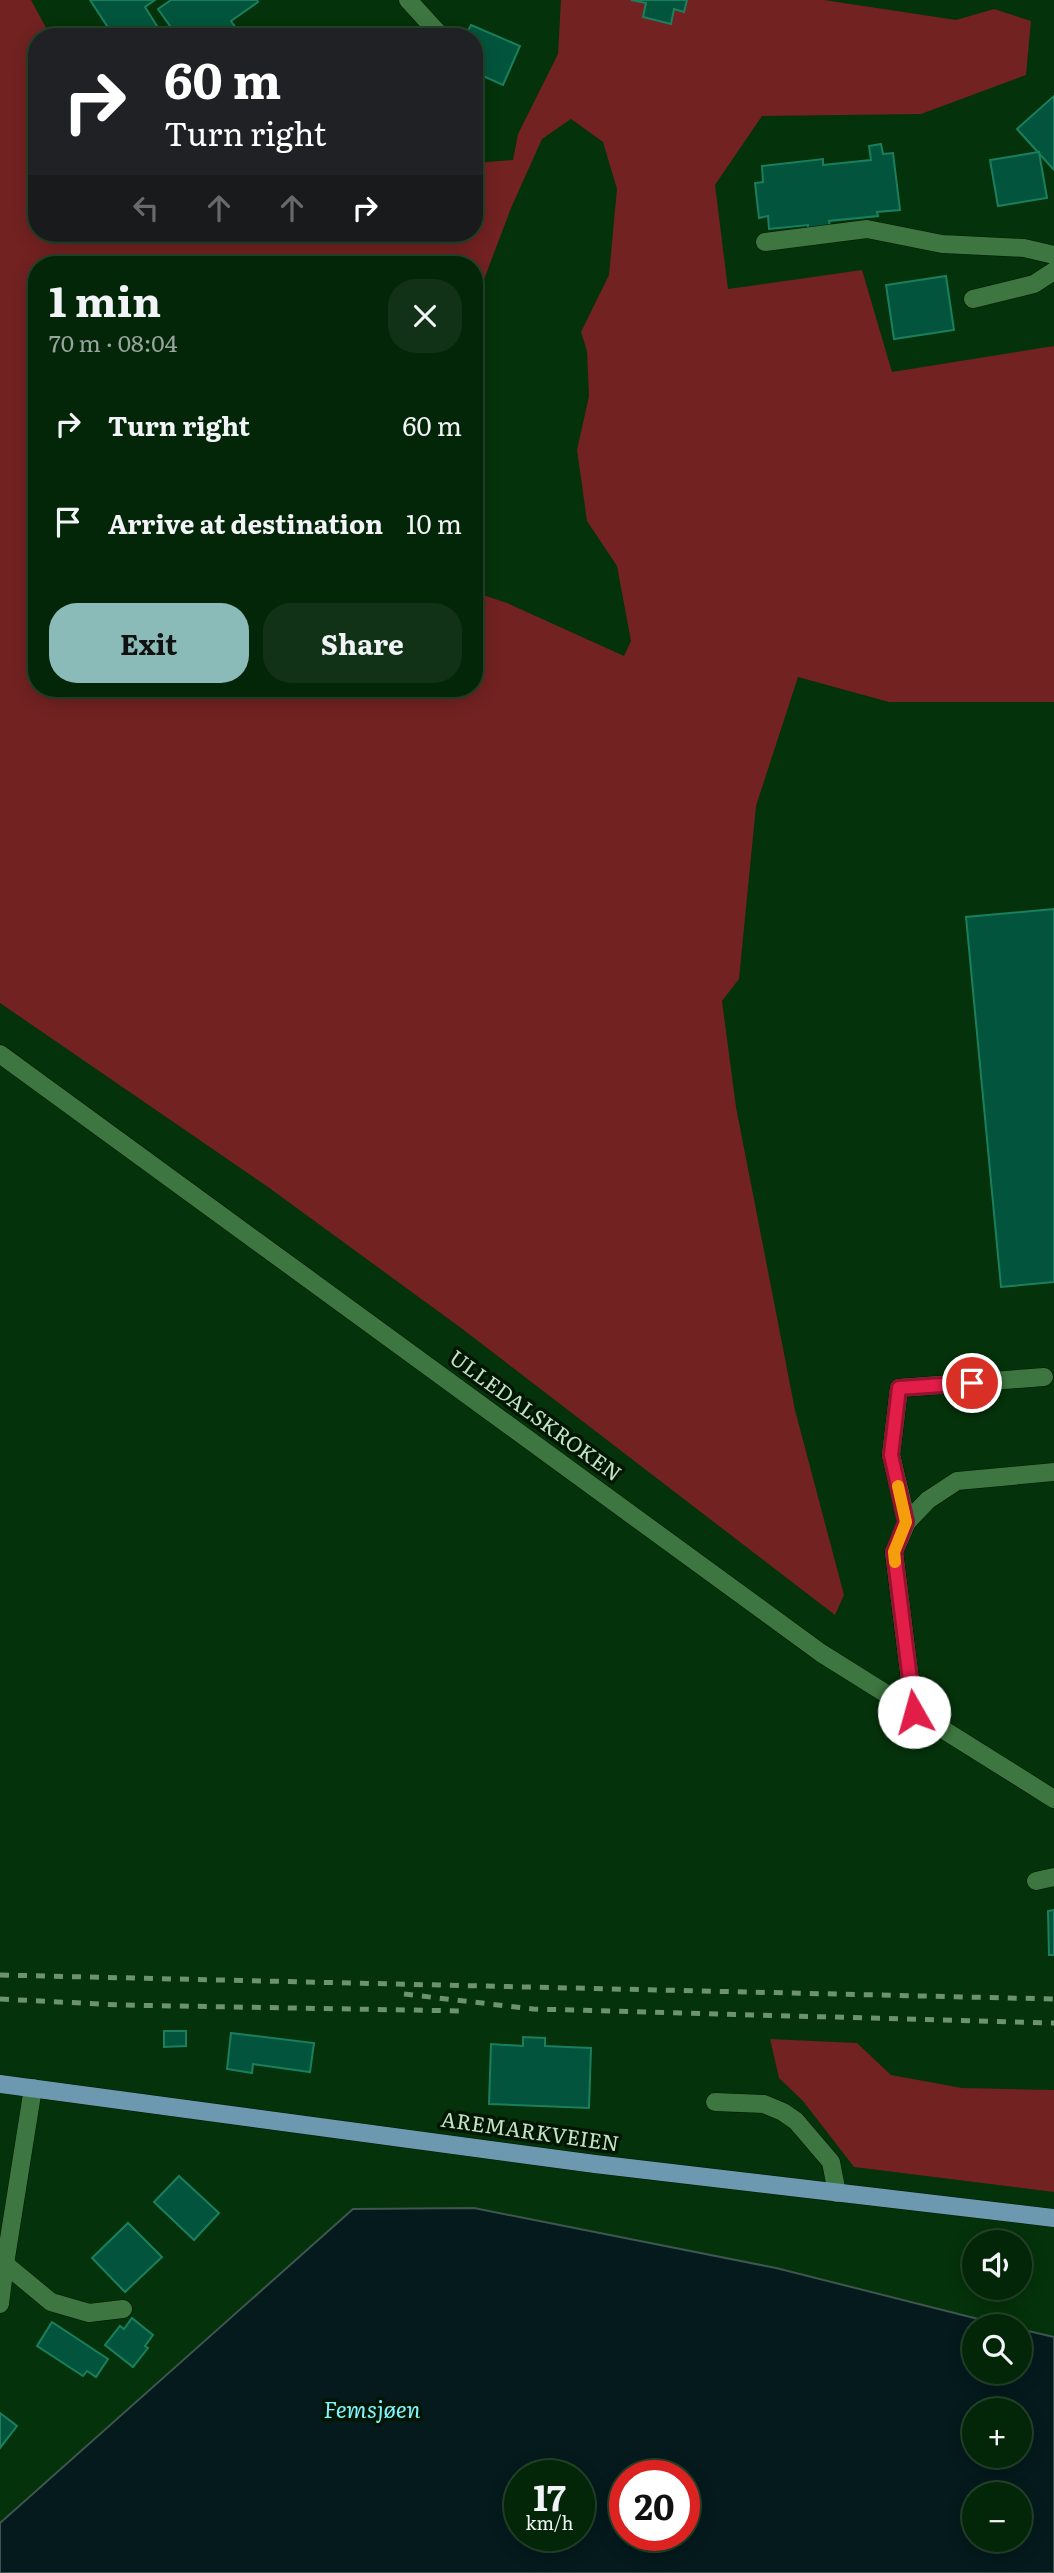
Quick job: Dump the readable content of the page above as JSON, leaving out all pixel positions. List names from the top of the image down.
{
  "streets": {
    "main road": ["AREMARKVEIEN"],
    "street": ["ULLEDALSKROKEN"]
  },
  "water": ["Femsjøen"],
  "page": {
    "turn": ["60 m", "Turn right"],
    "heading": ["1 min", "70 m · 08:04"],
    "list": [
      {
        "name": "Turn right",
        "value": "60 m"
      },
      {
        "name": "Arrive at destination",
        "value": "10 m"
      }
    ],
    "buttons": ["Exit", "Share"],
    "map_buttons": ["+", "−"],
    "speed": "17 km/h",
    "limit": "20"
  }
}
